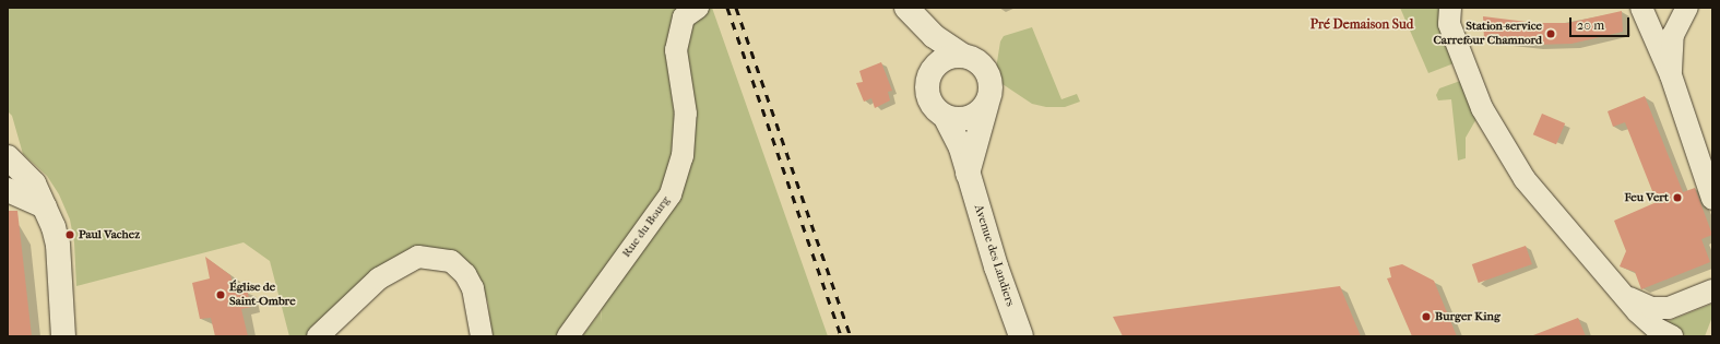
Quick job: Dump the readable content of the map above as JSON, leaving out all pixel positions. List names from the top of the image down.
{
  "streets": {
    "main road": ["Avenue des Landiers"],
    "street": ["Rue du Bourg"]
  },
  "districts": ["Pré Demaison Sud"],
  "places": [
    "Station-service Carrefour Chamnord",
    "Feu Vert",
    "Paul Vachez",
    "Église de Saint-Ombre",
    "Burger King"
  ],
  "scale_bar": "20 m"
}
